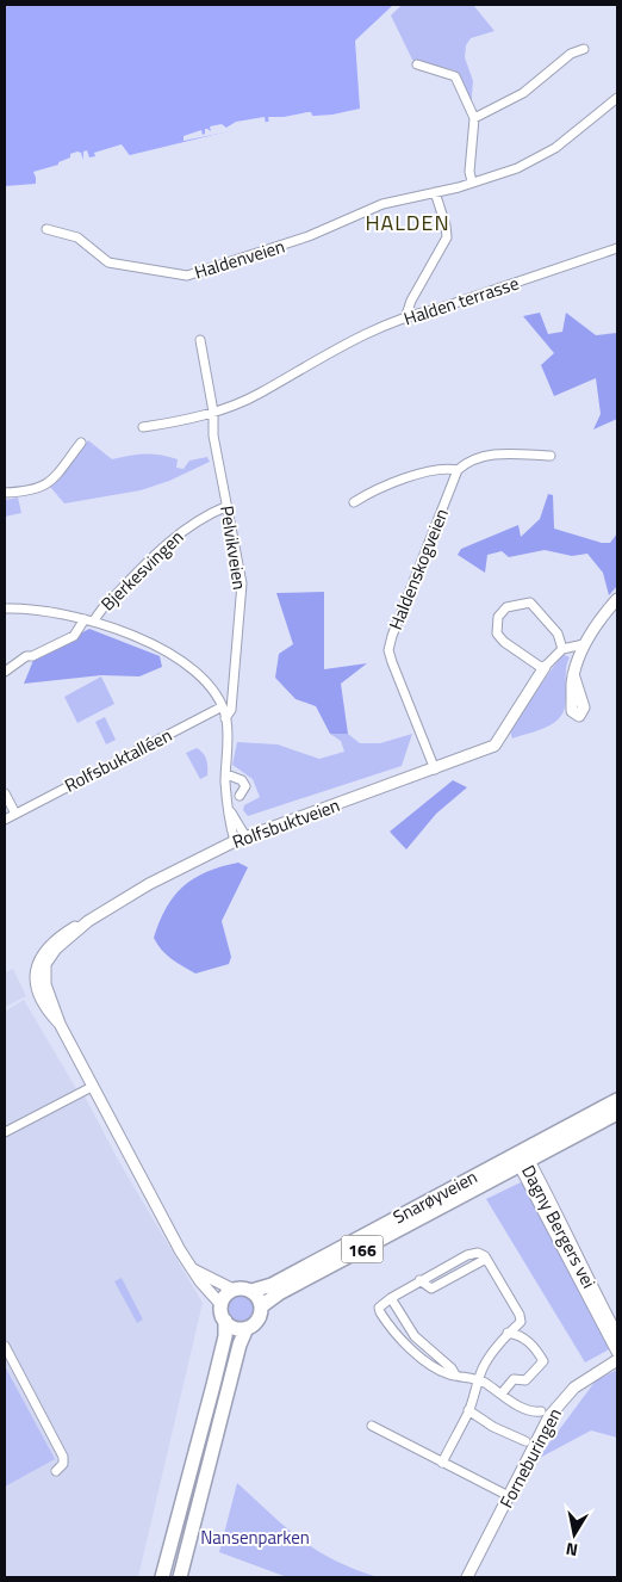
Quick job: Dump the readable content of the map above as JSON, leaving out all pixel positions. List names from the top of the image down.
{
  "streets": {
    "main road": ["Snarøyveien", "166"],
    "street": [
      "Haldenveien",
      "Halden terrasse",
      "Pelvikveien",
      "Haldenskogveien",
      "Bjerkesvingen",
      "Rolfsbuktalléen",
      "Rolfsbuktveien",
      "Dagny Bergers vei",
      "Forneburingen"
    ]
  },
  "crossings": [
    ["Halden terrasse", "Pelvikveien"],
    ["Pelvikveien", "Bjerkesvingen"],
    ["Haldenskogveien", "Rolfsbuktveien"],
    ["Rolfsbuktveien", "Snarøyveien"],
    ["Rolfsbuktveien", "166"],
    ["Snarøyveien", "Dagny Bergers vei"],
    ["Snarøyveien", "166"]
  ],
  "districts": ["HALDEN"],
  "parks": ["Nansenparken"],
  "north": "bottom"
}
